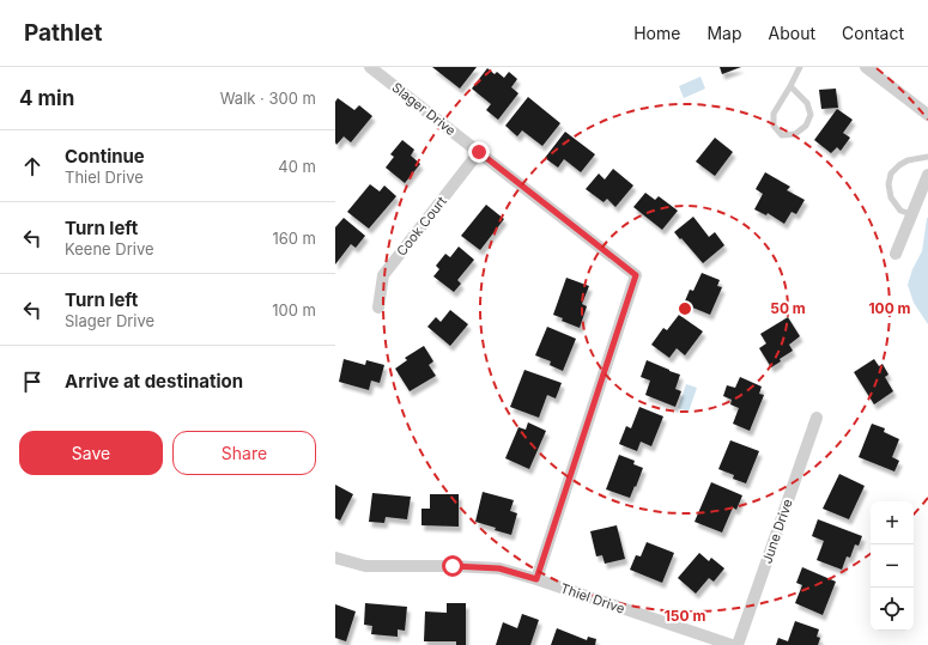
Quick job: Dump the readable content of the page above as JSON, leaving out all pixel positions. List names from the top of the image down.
{
  "streets": {
    "street": [
      "Slager Drive",
      "Cook Court",
      "June Drive",
      "Thiel Drive"
    ]
  },
  "crossings": [
    ["Slager Drive", "Cook Court"],
    ["Slager Drive", "Thiel Drive"]
  ],
  "page": {
    "header": "Pathlet",
    "nav": [
      "Home",
      "Map",
      "About",
      "Contact"
    ],
    "heading": ["4 min", "Walk · 300 m"],
    "list": [
      ["Continue", "Thiel Drive", "40 m"],
      ["Turn left", "Keene Drive", "160 m"],
      ["Turn left", "Slager Drive", "100 m"],
      "Arrive at destination"
    ],
    "buttons": ["Save", "Share"],
    "map_buttons": ["+", "−"]
  },
  "rings": ["50 m", "100 m", "150 m"]
}
